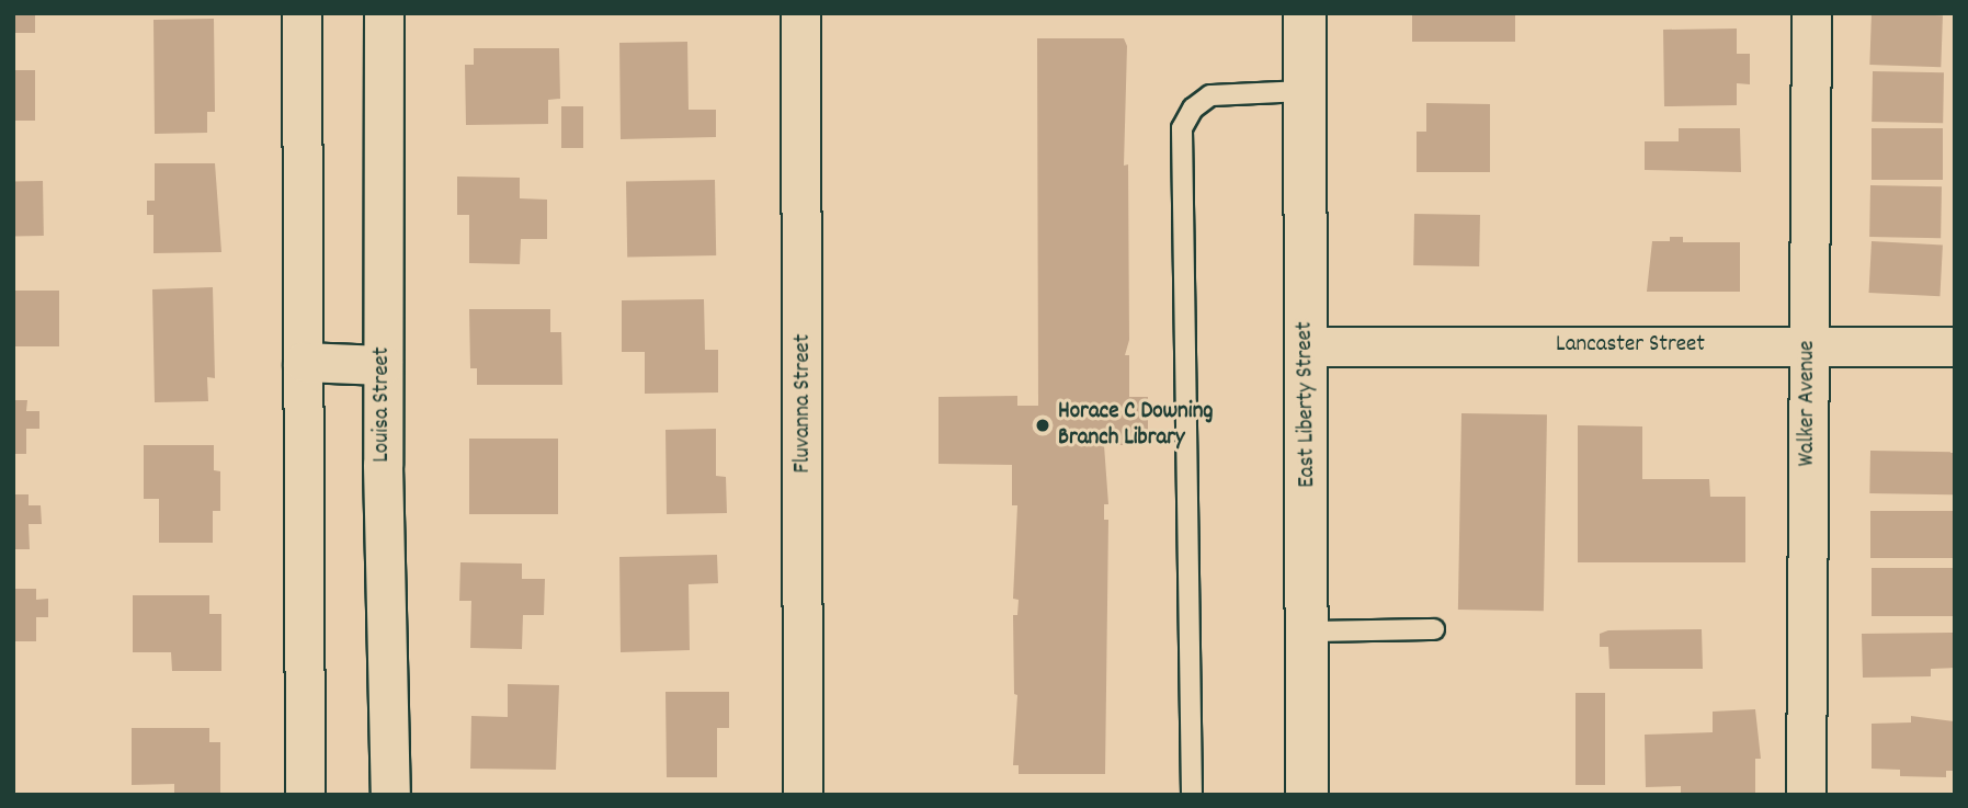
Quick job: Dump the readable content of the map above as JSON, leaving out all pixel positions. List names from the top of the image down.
{
  "streets": {
    "main road": ["East Liberty Street"],
    "street": [
      "Lancaster Street",
      "Fluvanna Street",
      "Walker Avenue",
      "Louisa Street"
    ]
  },
  "crossings": [
    ["Lancaster Street", "Walker Avenue"],
    ["Lancaster Street", "East Liberty Street"]
  ],
  "places": ["Horace C Downing Branch Library"]
}
